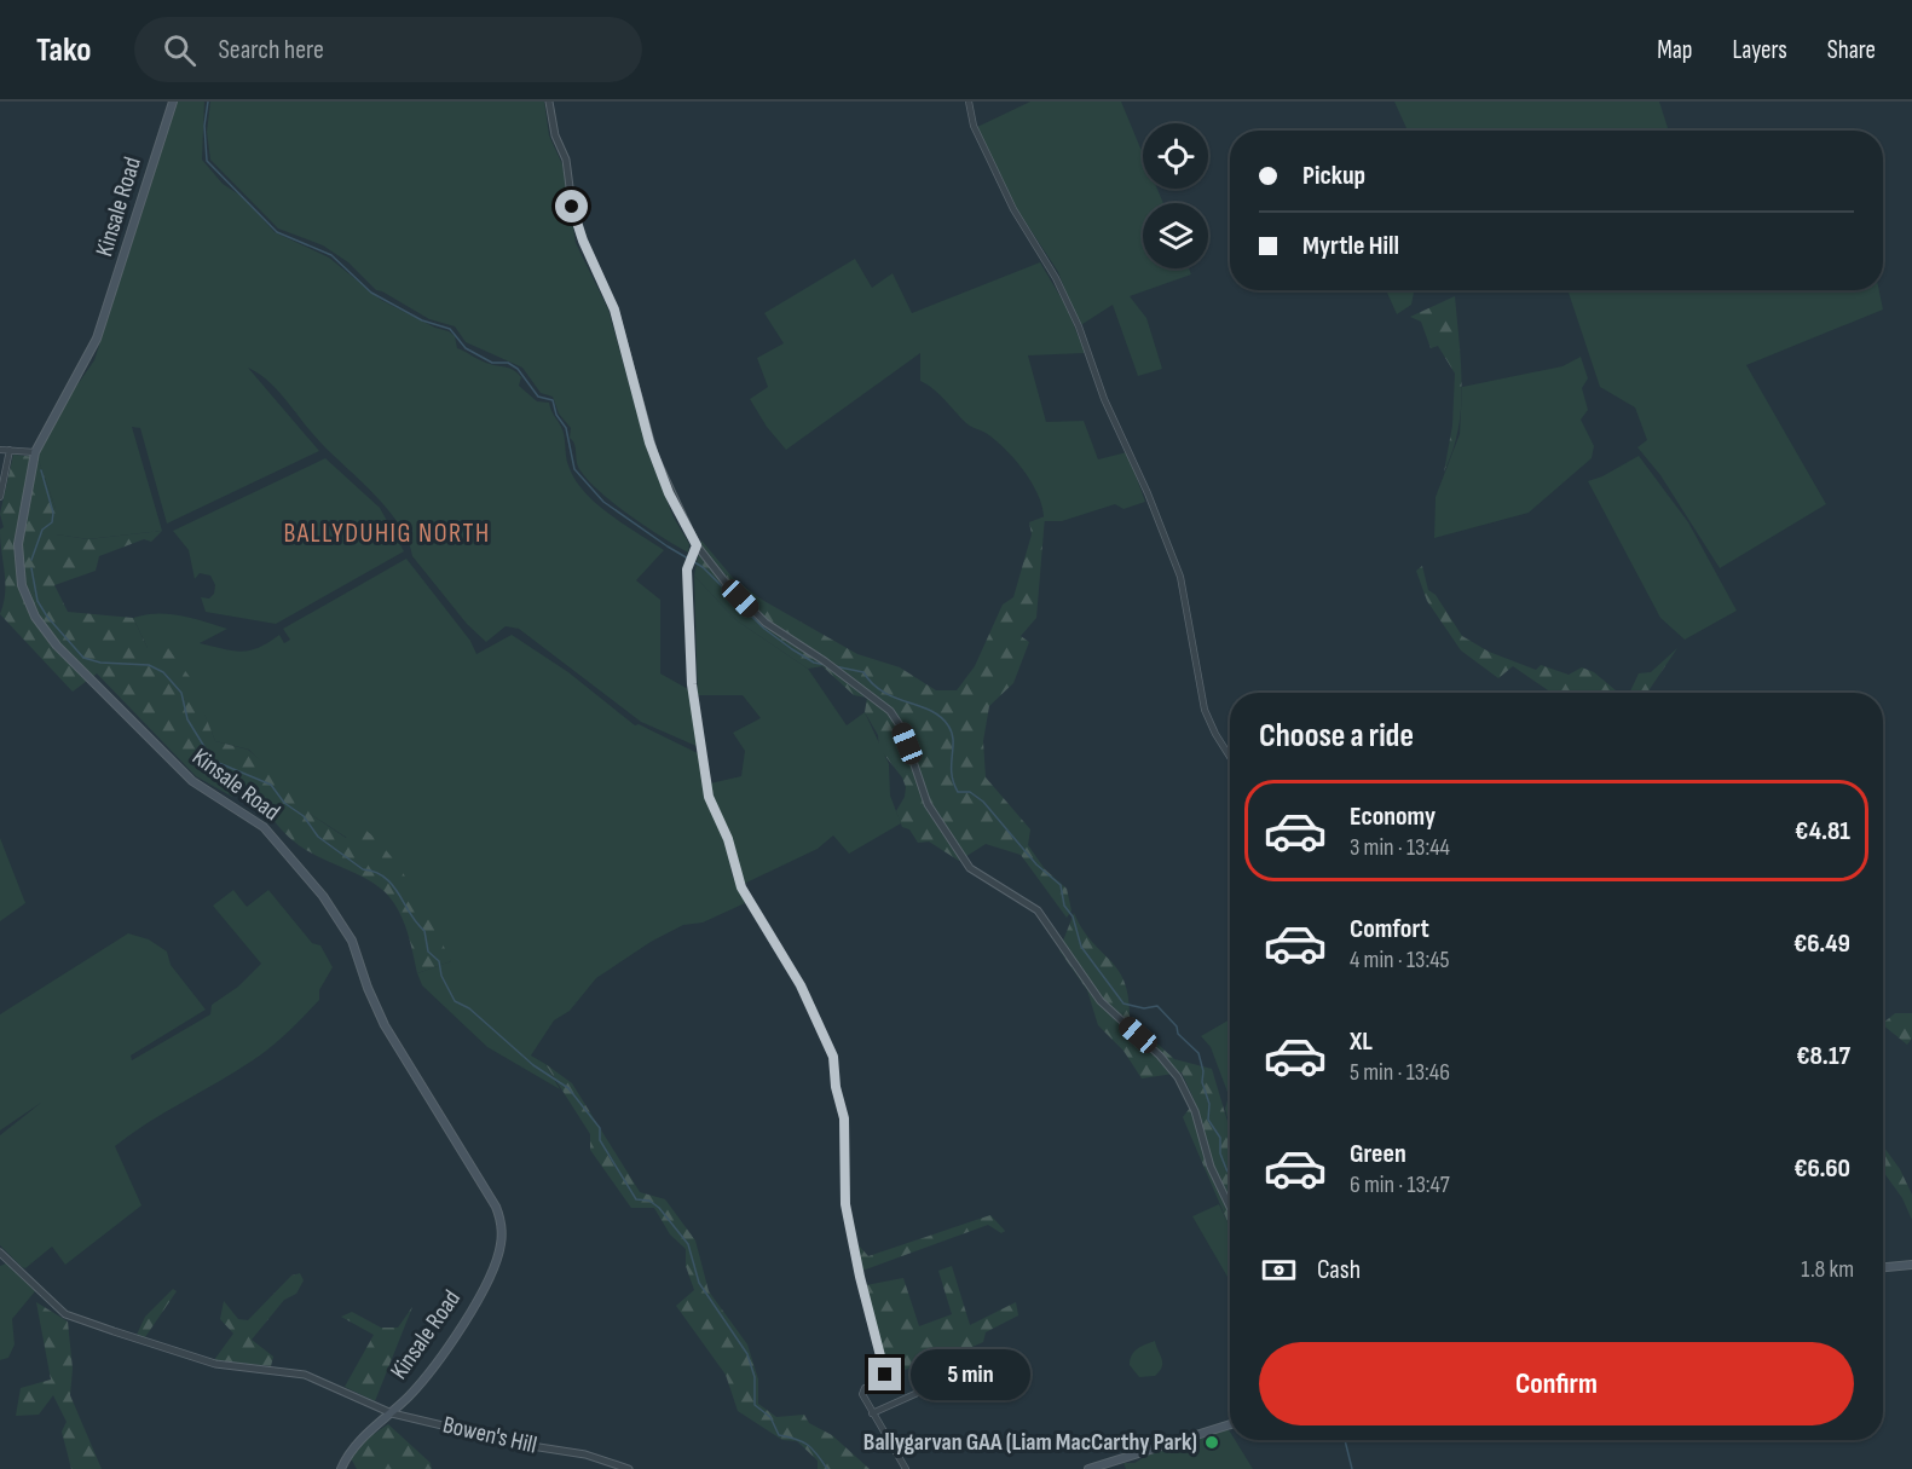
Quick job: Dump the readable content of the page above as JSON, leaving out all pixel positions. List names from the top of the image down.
{
  "streets": {
    "main road": ["Kinsale Road"],
    "street": ["Bowen's Hill"]
  },
  "crossings": [
    ["Kinsale Road", "Bowen's Hill"]
  ],
  "districts": ["BALLYDUHIG NORTH"],
  "places": ["Ballygarvan GAA (Liam MacCarthy Park)"],
  "page": {
    "header": "Tako",
    "search": "Search here",
    "nav": ["Map", "Layers", "Share"],
    "banner": ["Pickup", "Myrtle Hill"],
    "heading": "Choose a ride",
    "list": [
      {
        "name": "Economy",
        "note": "3 min · 13:44",
        "value": "€4.81"
      },
      {
        "name": "Comfort",
        "note": "4 min · 13:45",
        "value": "€6.49"
      },
      {
        "name": "XL",
        "note": "5 min · 13:46",
        "value": "€8.17"
      },
      {
        "name": "Green",
        "note": "6 min · 13:47",
        "value": "€6.60"
      }
    ],
    "pay": ["Cash", "1.8 km"],
    "buttons": "Confirm",
    "bubble": "5 min"
  }
}
